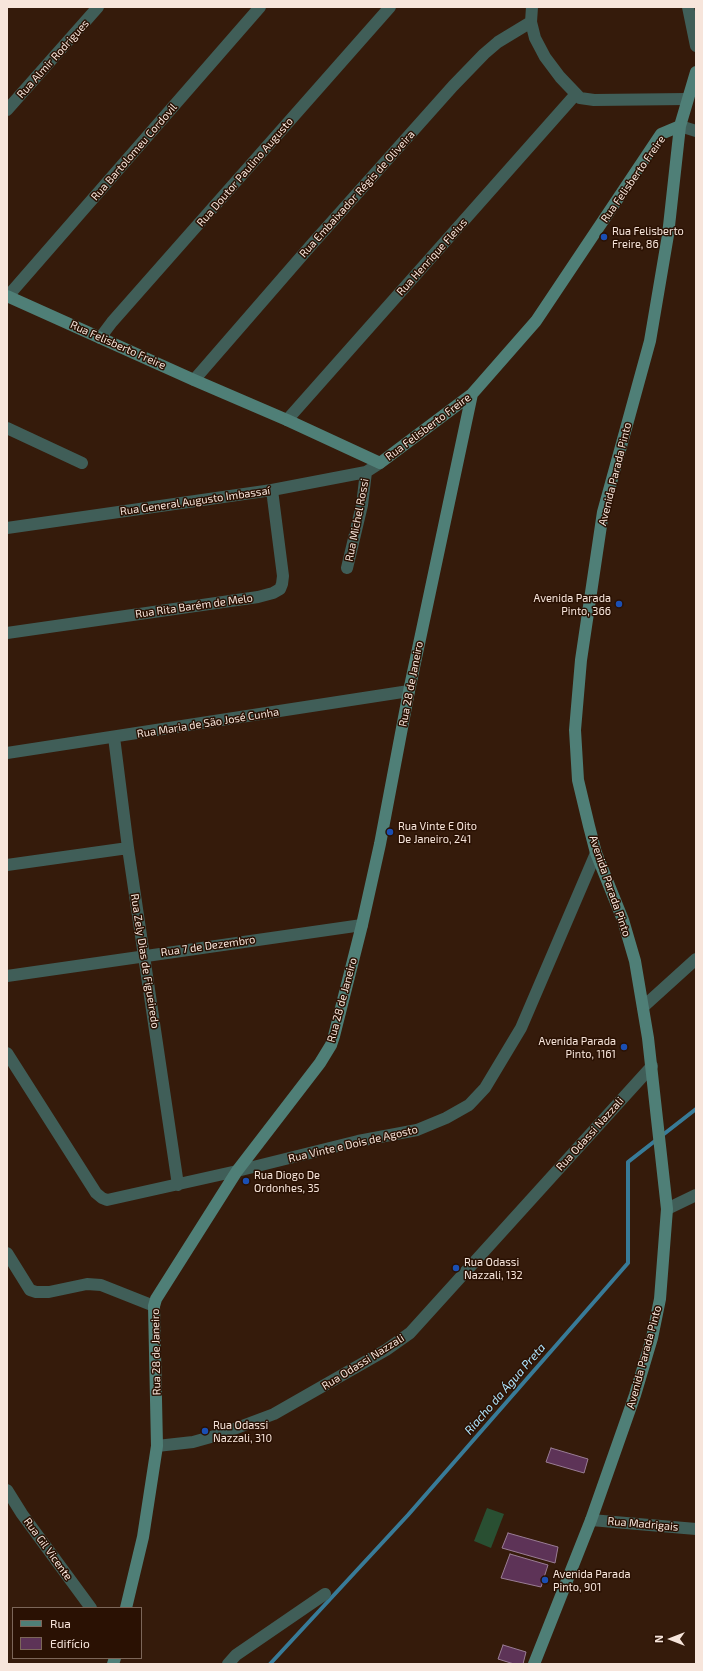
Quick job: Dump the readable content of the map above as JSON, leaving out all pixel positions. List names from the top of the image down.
{
  "streets": {
    "street": [
      "Rua Almir Rodrigues",
      "Rua Bartolomeu Cordovil",
      "Rua Doutor Paulino Augusto",
      "Rua Felisberto Freire",
      "Rua Embaixador Régis de Oliveira",
      "Rua Henrique Fleius",
      "Avenida Parada Pinto",
      "Rua General Augusto Imbassaí",
      "Rua Michel Rossi",
      "Rua Rita Barém de Melo",
      "Rua 28 de Janeiro",
      "Rua Maria de São José Cunha",
      "Rua 7 de Dezembro",
      "Rua Zely Dias de Figueiredo",
      "Rua Odassi Nazzali",
      "Rua Vinte e Dois de Agosto",
      "Rua Madrigais",
      "Rua Gil Vicente"
    ]
  },
  "crossings": [
    ["Rua Bartolomeu Cordovil", "Rua Felisberto Freire"],
    ["Rua Doutor Paulino Augusto", "Rua Felisberto Freire"],
    ["Rua Felisberto Freire", "Rua Embaixador Régis de Oliveira"],
    ["Rua Felisberto Freire", "Rua Henrique Fleius"],
    ["Rua Felisberto Freire", "Avenida Parada Pinto"],
    ["Rua Felisberto Freire", "Rua General Augusto Imbassaí"],
    ["Rua Felisberto Freire", "Rua 28 de Janeiro"],
    ["Avenida Parada Pinto", "Rua Odassi Nazzali"],
    ["Avenida Parada Pinto", "Rua Vinte e Dois de Agosto"],
    ["Avenida Parada Pinto", "Rua Madrigais"],
    ["Rua General Augusto Imbassaí", "Rua Michel Rossi"],
    ["Rua General Augusto Imbassaí", "Rua Rita Barém de Melo"],
    ["Rua 28 de Janeiro", "Rua Maria de São José Cunha"],
    ["Rua 28 de Janeiro", "Rua 7 de Dezembro"],
    ["Rua 28 de Janeiro", "Rua Odassi Nazzali"],
    ["Rua 28 de Janeiro", "Rua Vinte e Dois de Agosto"],
    ["Rua Maria de São José Cunha", "Rua Zely Dias de Figueiredo"],
    ["Rua 7 de Dezembro", "Rua Zely Dias de Figueiredo"],
    ["Rua Zely Dias de Figueiredo", "Rua Vinte e Dois de Agosto"]
  ],
  "water": ["Riacho da Água Preta"],
  "places": [
    "Rua Felisberto Freire, 86",
    "Avenida Parada Pinto, 366",
    "Rua Vinte E Oito De Janeiro, 241",
    "Avenida Parada Pinto, 1161",
    "Rua Diogo De Ordonhes, 35",
    "Rua Odassi Nazzali, 132",
    "Rua Odassi Nazzali, 310",
    "Avenida Parada Pinto, 901"
  ],
  "legend": ["Rua", "Edifício"],
  "north": "left"
}
